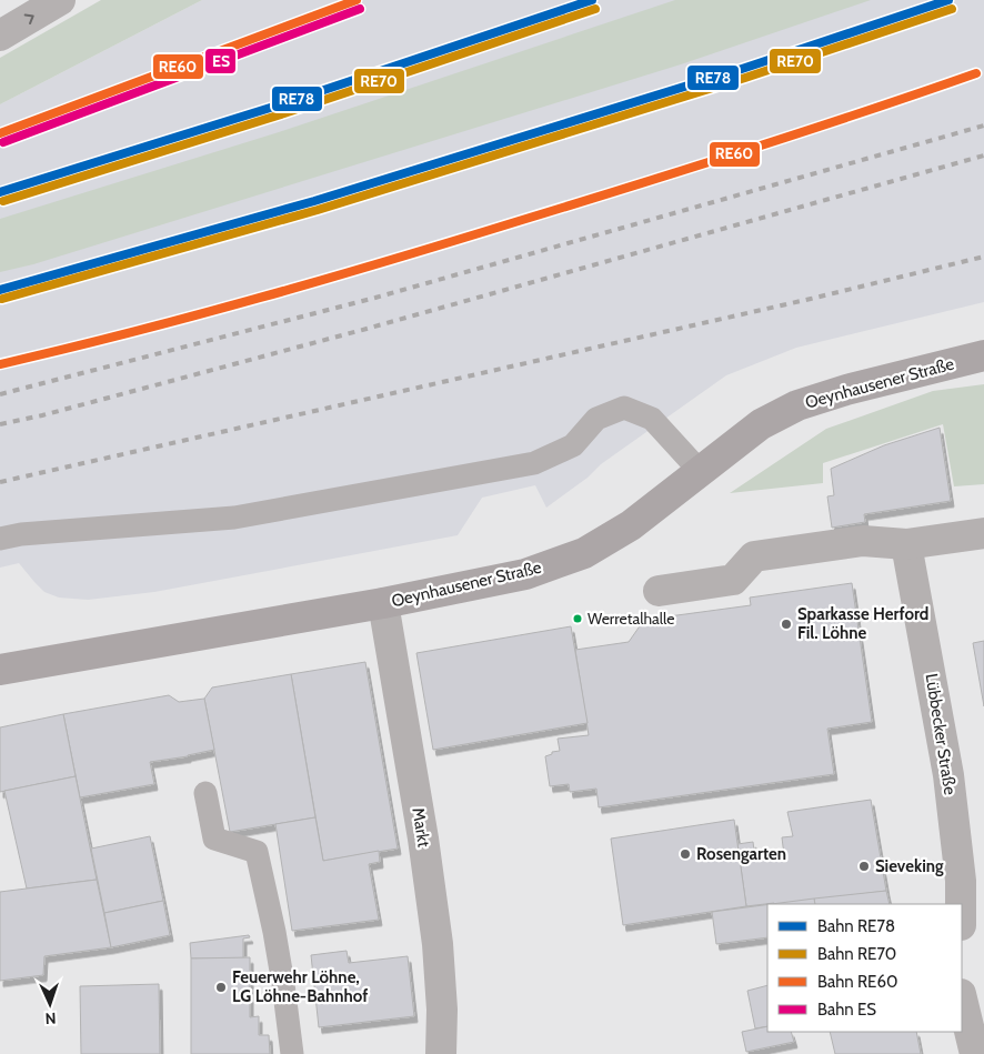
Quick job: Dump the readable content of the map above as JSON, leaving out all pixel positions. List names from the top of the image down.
{
  "streets": {
    "main road": ["Oeynhausener Straße"],
    "street": ["Lübbecker Straße", "Markt"]
  },
  "crossings": [
    ["Oeynhausener Straße", "Markt"]
  ],
  "places": [
    "Werretalhalle",
    "Sparkasse Herford Fil. Löhne",
    "Rosengarten",
    "Sieveking",
    "Feuerwehr Löhne, LG Löhne-Bahnhof"
  ],
  "lines": [
    "rail line RE78",
    "rail line RE60",
    "rail line RE70",
    "rail line ES"
  ],
  "legend": [
    "Bahn RE78",
    "Bahn RE70",
    "Bahn RE60",
    "Bahn ES"
  ],
  "north": "bottom"
}
